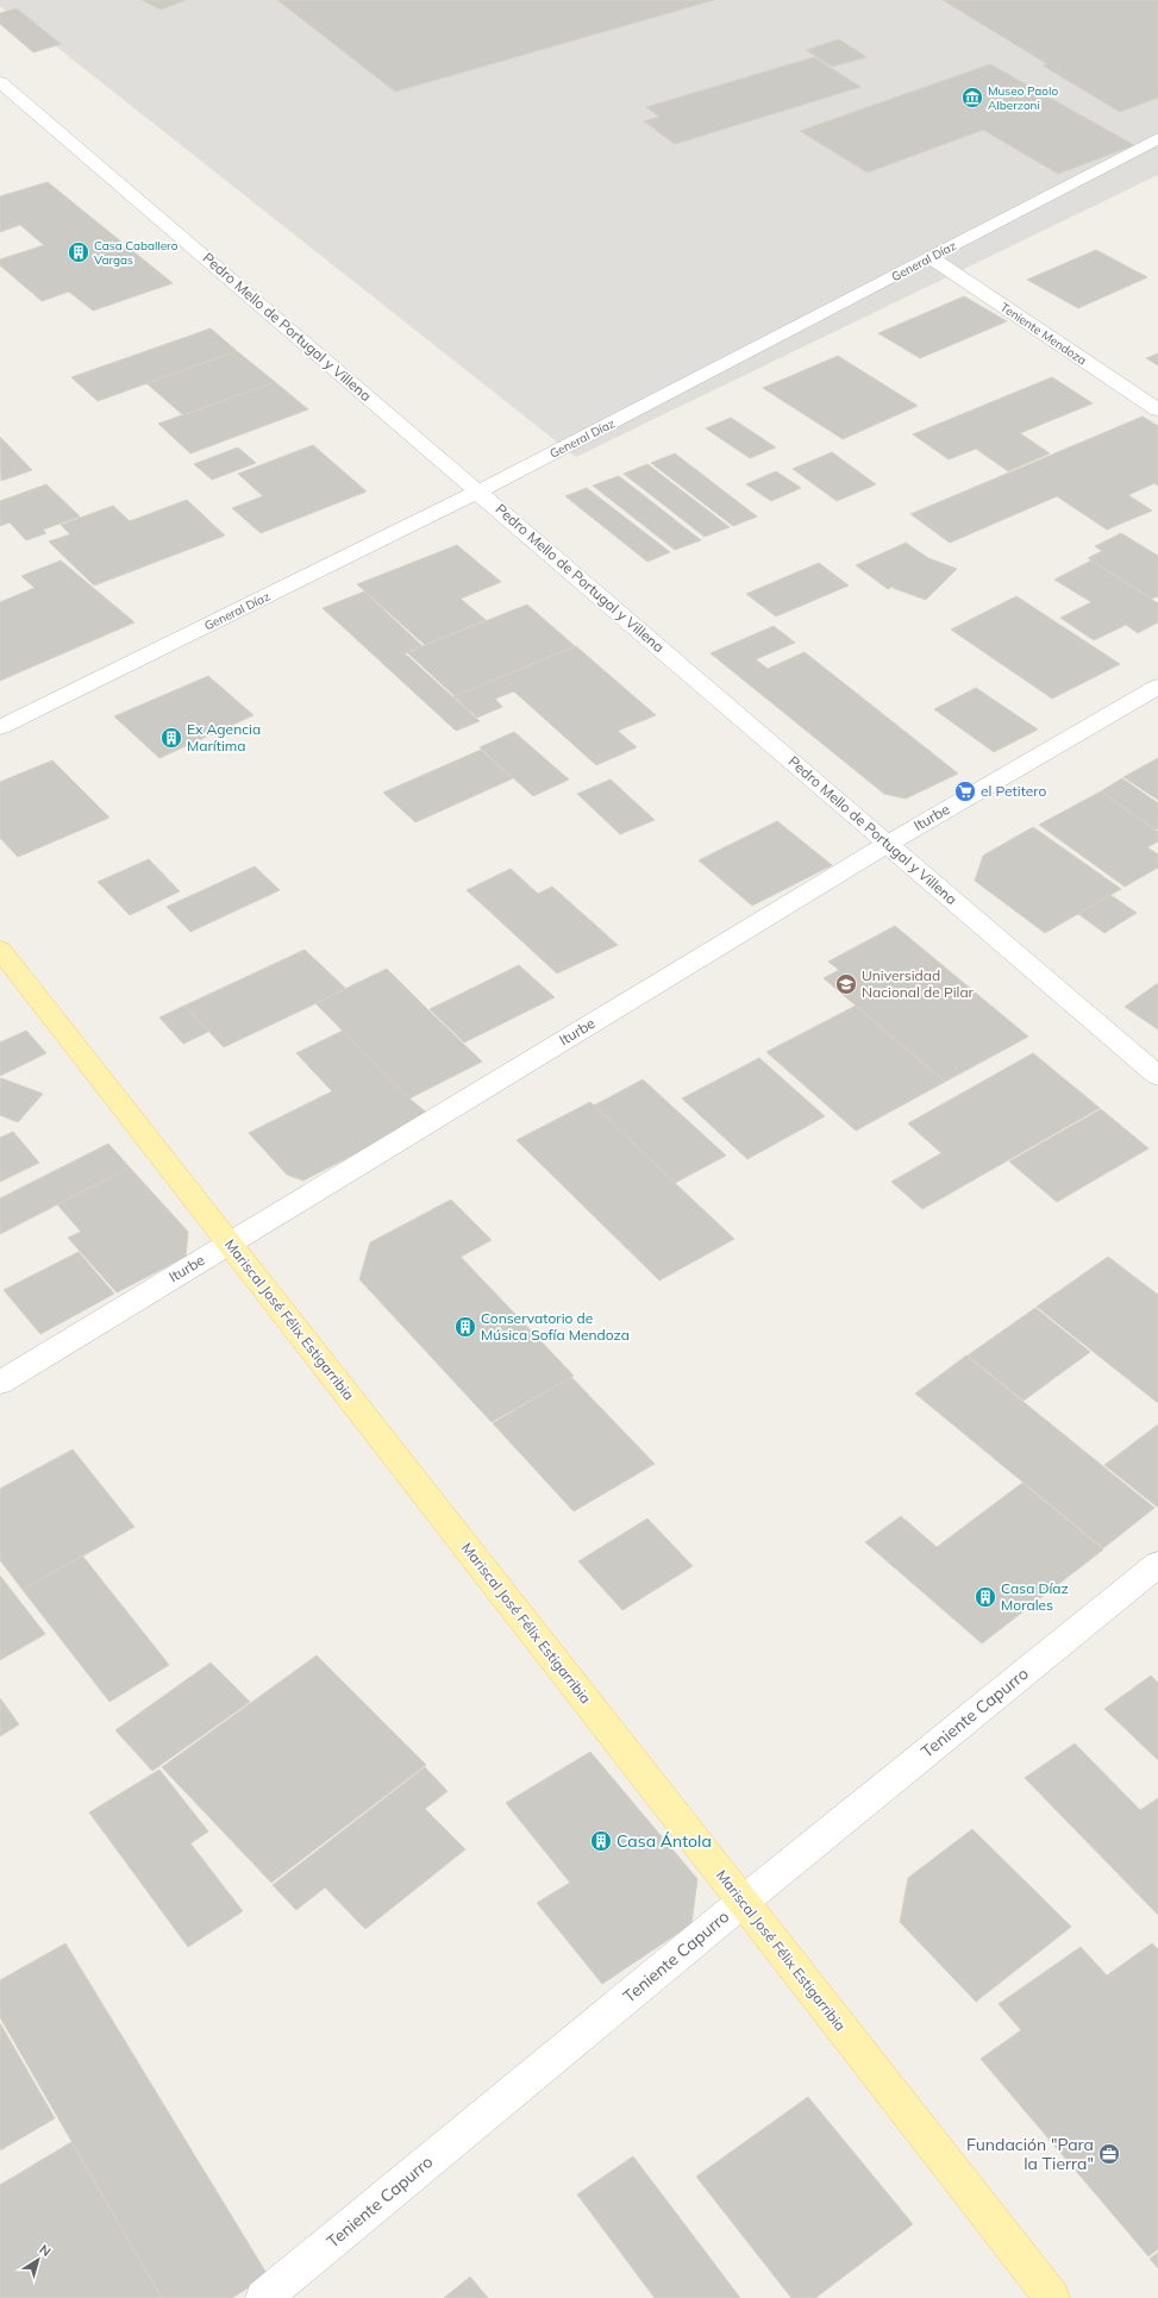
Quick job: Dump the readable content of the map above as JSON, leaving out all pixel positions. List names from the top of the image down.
{
  "streets": {
    "main road": ["Mariscal José Félix Estigarribia"],
    "street": [
      "General Díaz",
      "Pedro Mello de Portugal y Villena",
      "Teniente Mendoza",
      "Iturbe",
      "Teniente Capurro"
    ]
  },
  "crossings": [
    ["General Díaz", "Pedro Mello de Portugal y Villena"],
    ["General Díaz", "Teniente Mendoza"],
    ["Pedro Mello de Portugal y Villena", "Iturbe"],
    ["Iturbe", "Mariscal José Félix Estigarribia"],
    ["Mariscal José Félix Estigarribia", "Teniente Capurro"]
  ],
  "places": {
    "museum": ["Museo Paolo Alberzoni"],
    "building": [
      "Casa Caballero Vargas",
      "Ex Agencia Marítima",
      "Conservatorio de Música Sofía Mendoza",
      "Casa Díaz Morales",
      "Casa Ántola"
    ],
    "supermarket": ["el Petitero"],
    "school or university": ["Universidad Nacional de Pilar"],
    "office": ["Fundación \"Para la Tierra\""]
  },
  "north": "top right"
}
